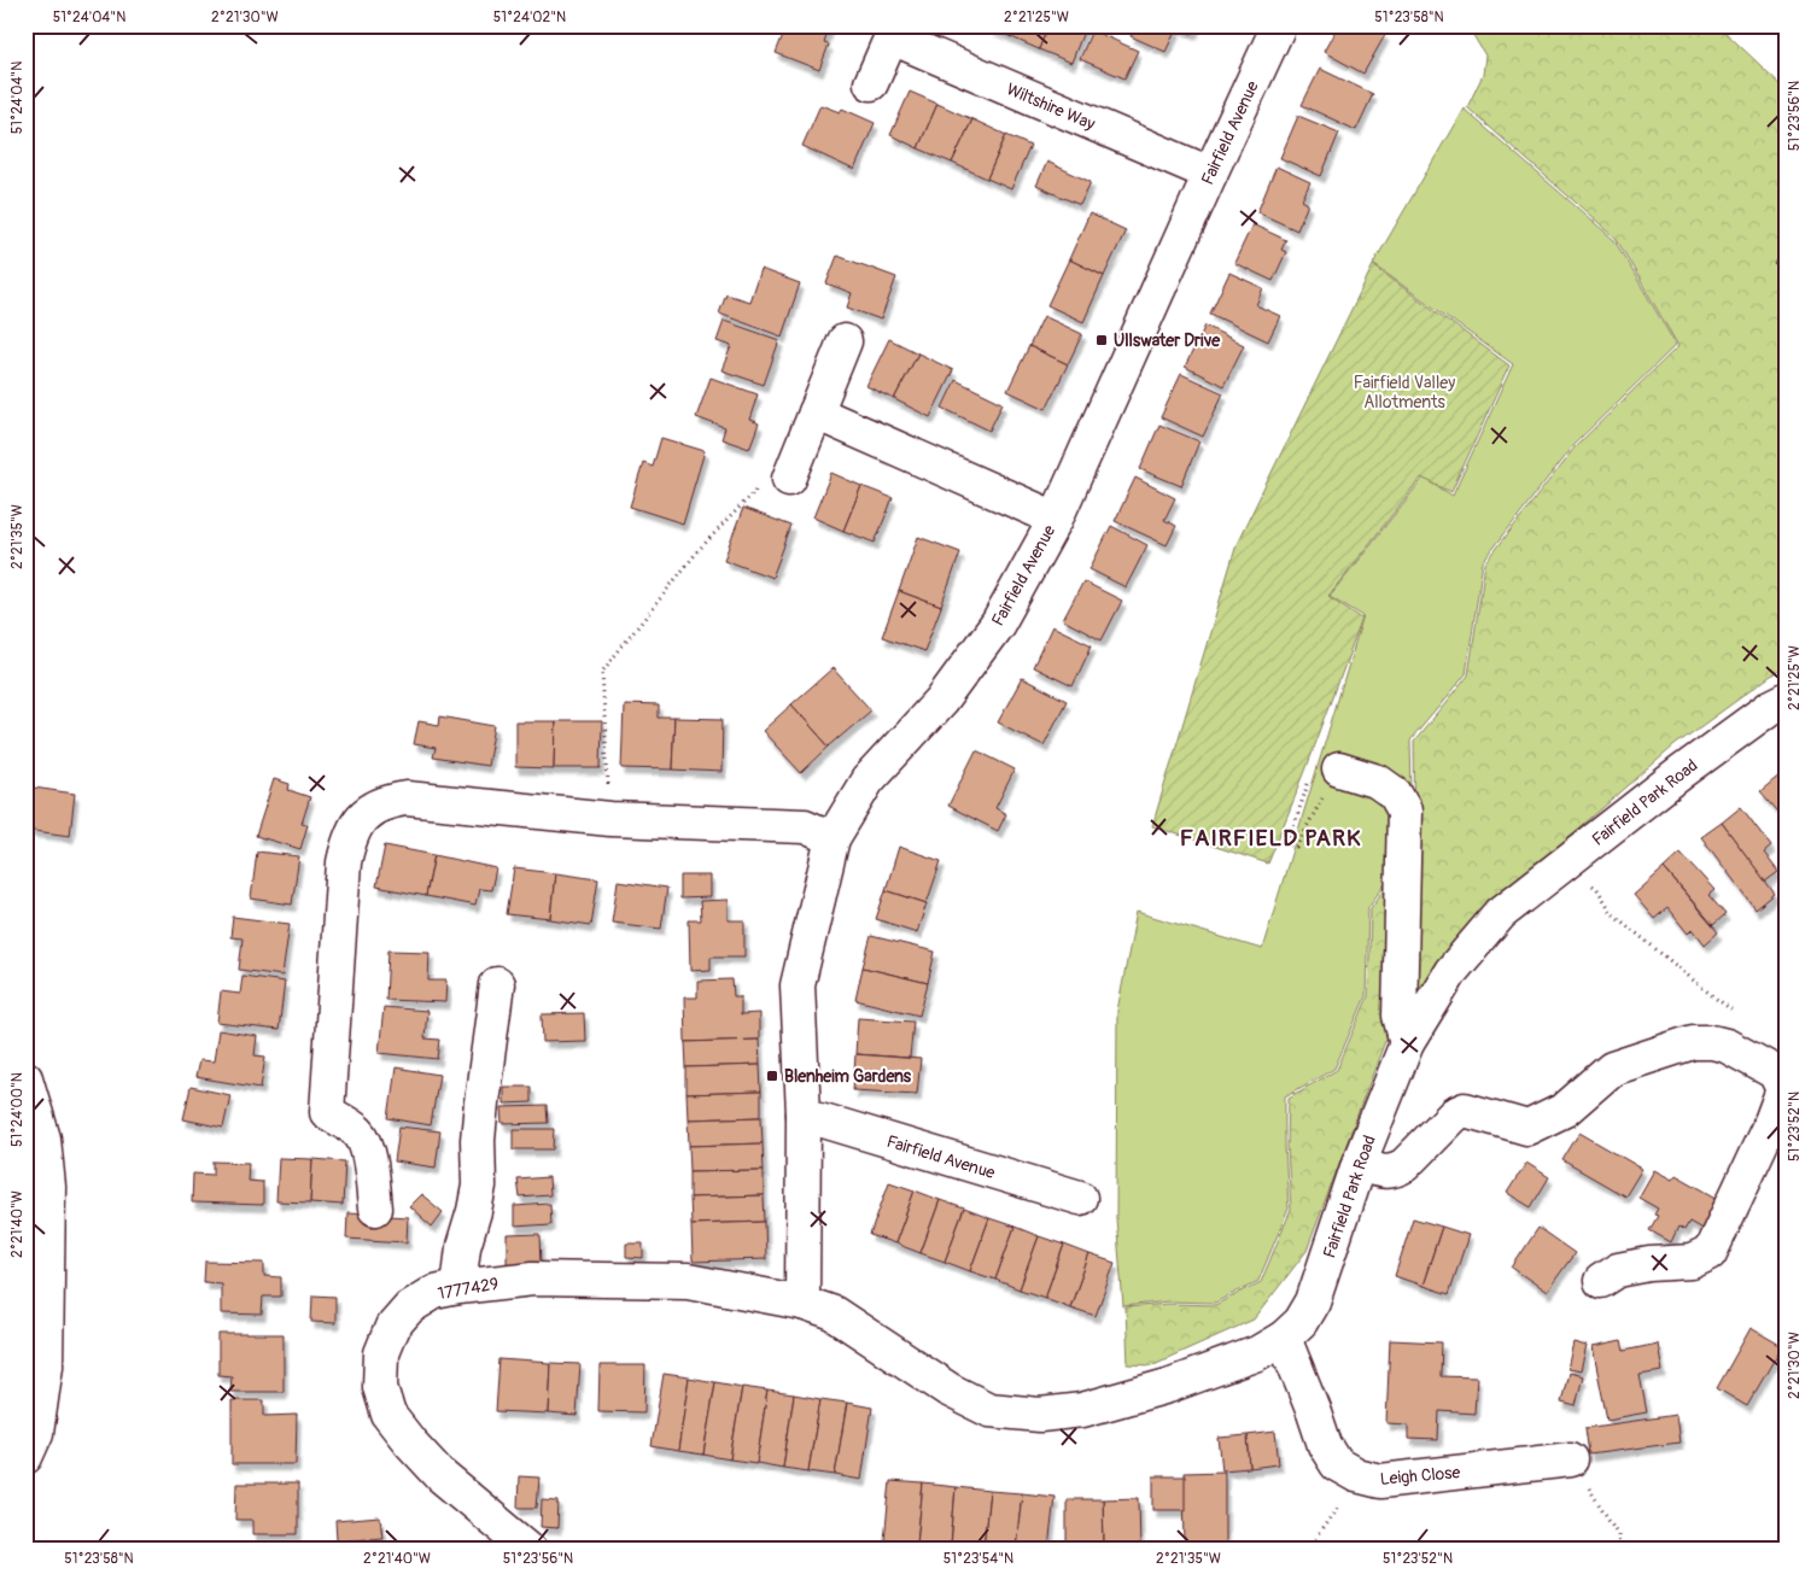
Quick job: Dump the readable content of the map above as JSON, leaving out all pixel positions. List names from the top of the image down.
{
  "streets": {
    "street": [
      "Wiltshire Way",
      "Fairfield Avenue",
      "Fairfield Park Road",
      "1777429",
      "Leigh Close"
    ]
  },
  "crossings": [
    ["Wiltshire Way", "Fairfield Avenue"],
    ["Fairfield Avenue", "Fairfield Park Road"],
    ["Fairfield Avenue", "1777429"],
    ["Fairfield Park Road", "1777429"],
    ["Fairfield Park Road", "Leigh Close"]
  ],
  "districts": ["FAIRFIELD PARK"],
  "parks": ["Fairfield Valley Allotments"],
  "places": {
    "transit": ["Ullswater Drive", "Blenheim Gardens"]
  },
  "coordinates": [
    "51°24'04\"N",
    "2°21'30\"W",
    "51°24'02\"N",
    "2°21'25\"W",
    "51°23'58\"N",
    "51°23'56\"N",
    "2°21'35\"W",
    "51°24'00\"N",
    "51°23'52\"N",
    "2°21'40\"W",
    "51°23'54\"N"
  ]
}
